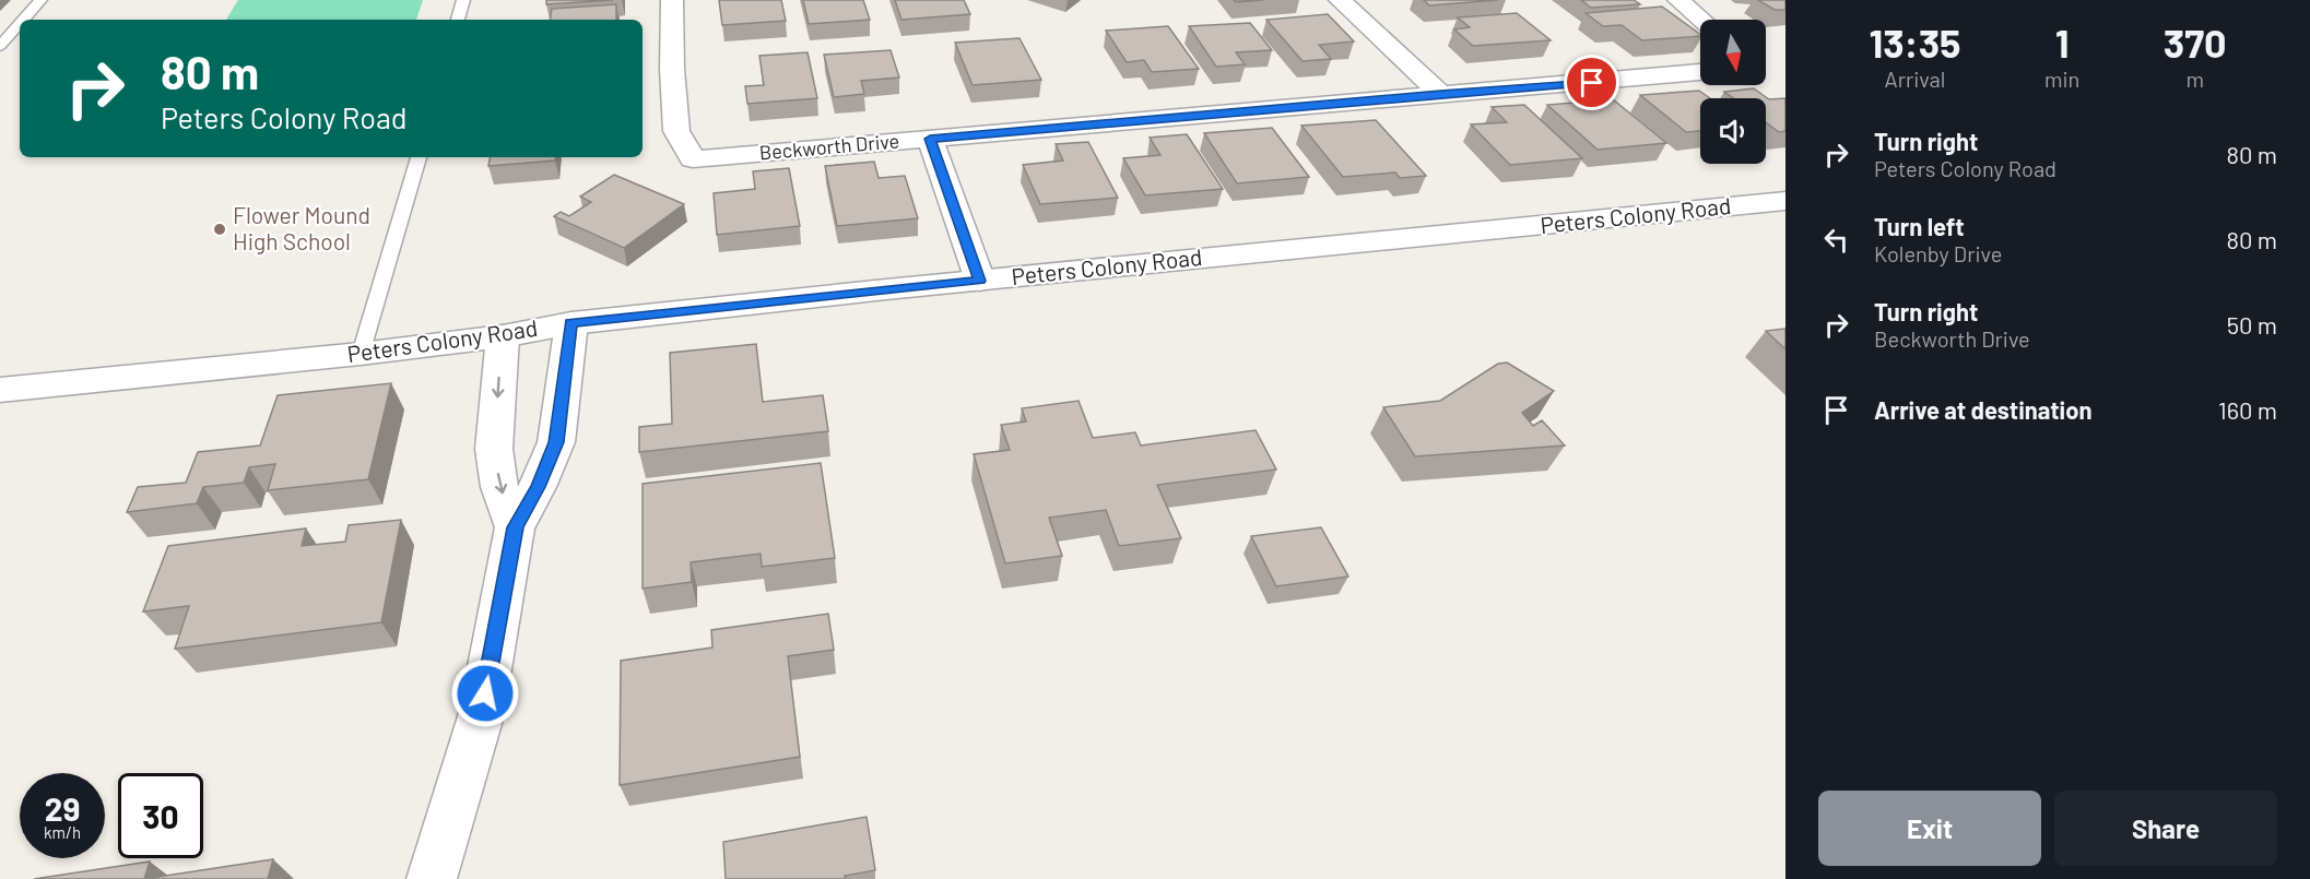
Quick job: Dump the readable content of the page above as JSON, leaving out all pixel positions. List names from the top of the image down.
{
  "streets": {
    "street": ["Beckworth Drive", "Peters Colony Road"]
  },
  "places": ["Flower Mound High School"],
  "north": "bottom",
  "page": {
    "eta": [
      "13:35",
      "Arrival",
      "1",
      "min",
      "370",
      "m"
    ],
    "turn": ["80 m", "Peters Colony Road"],
    "list": [
      {
        "name": "Turn right",
        "note": "Peters Colony Road",
        "value": "80 m"
      },
      {
        "name": "Turn left",
        "note": "Kolenby Drive",
        "value": "80 m"
      },
      {
        "name": "Turn right",
        "note": "Beckworth Drive",
        "value": "50 m"
      },
      {
        "name": "Arrive at destination",
        "value": "160 m"
      }
    ],
    "speed": "29 km/h",
    "limit": "30",
    "buttons": ["Exit", "Share"]
  }
}
